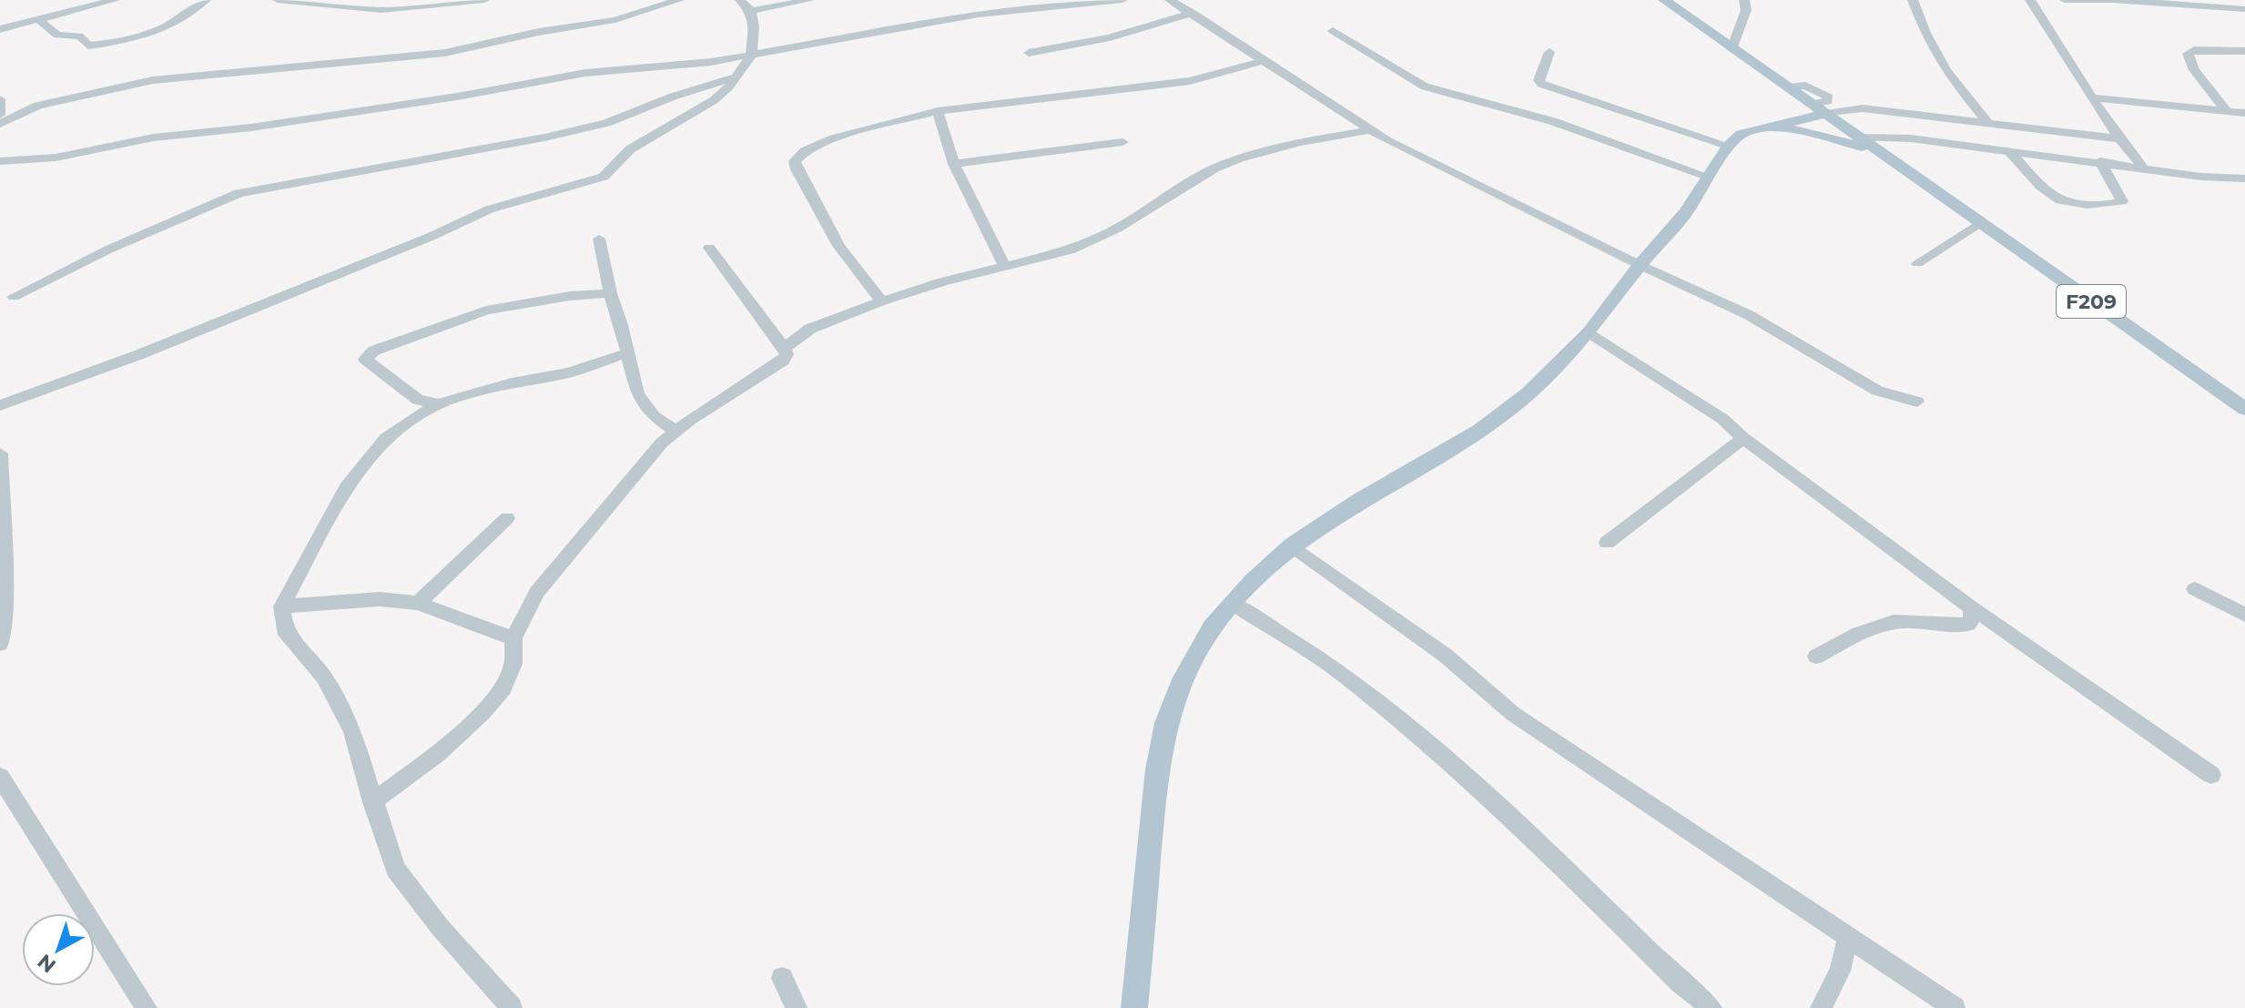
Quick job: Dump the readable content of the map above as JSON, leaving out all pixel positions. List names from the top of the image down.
{
  "streets": {
    "main road": ["F209"]
  },
  "north": "bottom left"
}
